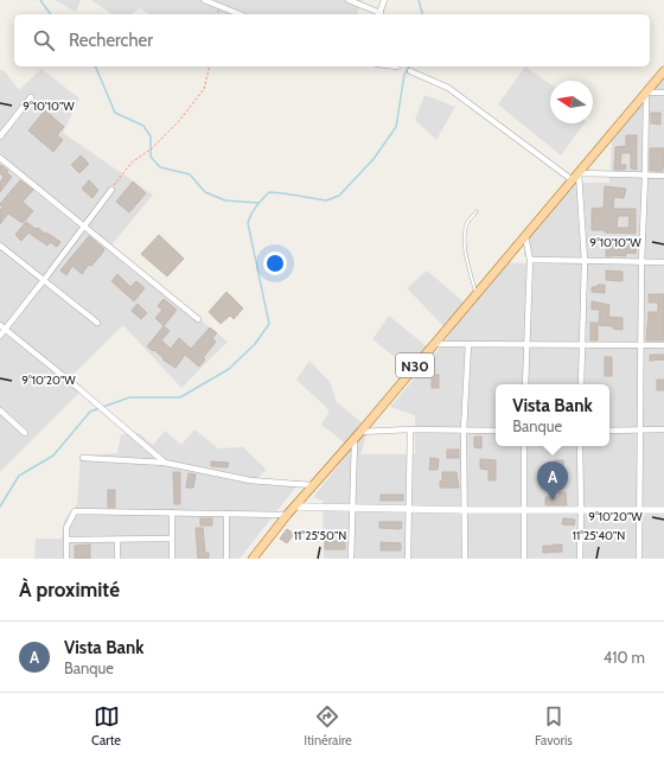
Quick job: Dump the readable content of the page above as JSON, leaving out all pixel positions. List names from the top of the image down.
{
  "streets": {
    "main road": ["N30"]
  },
  "north": "left",
  "page": {
    "search": "Rechercher",
    "popup": ["Vista Bank", "Banque"],
    "pins": "A",
    "heading": "À proximité",
    "list": [
      {
        "mark": "A",
        "name": "Vista Bank",
        "note": "Banque",
        "value": "410 m"
      }
    ],
    "nav": ["Carte", "Itinéraire", "Favoris"]
  },
  "coordinates": [
    "9°10'10\"W",
    "9°10'20\"W",
    "11°25'50\"N",
    "11°25'40\"N"
  ]
}
